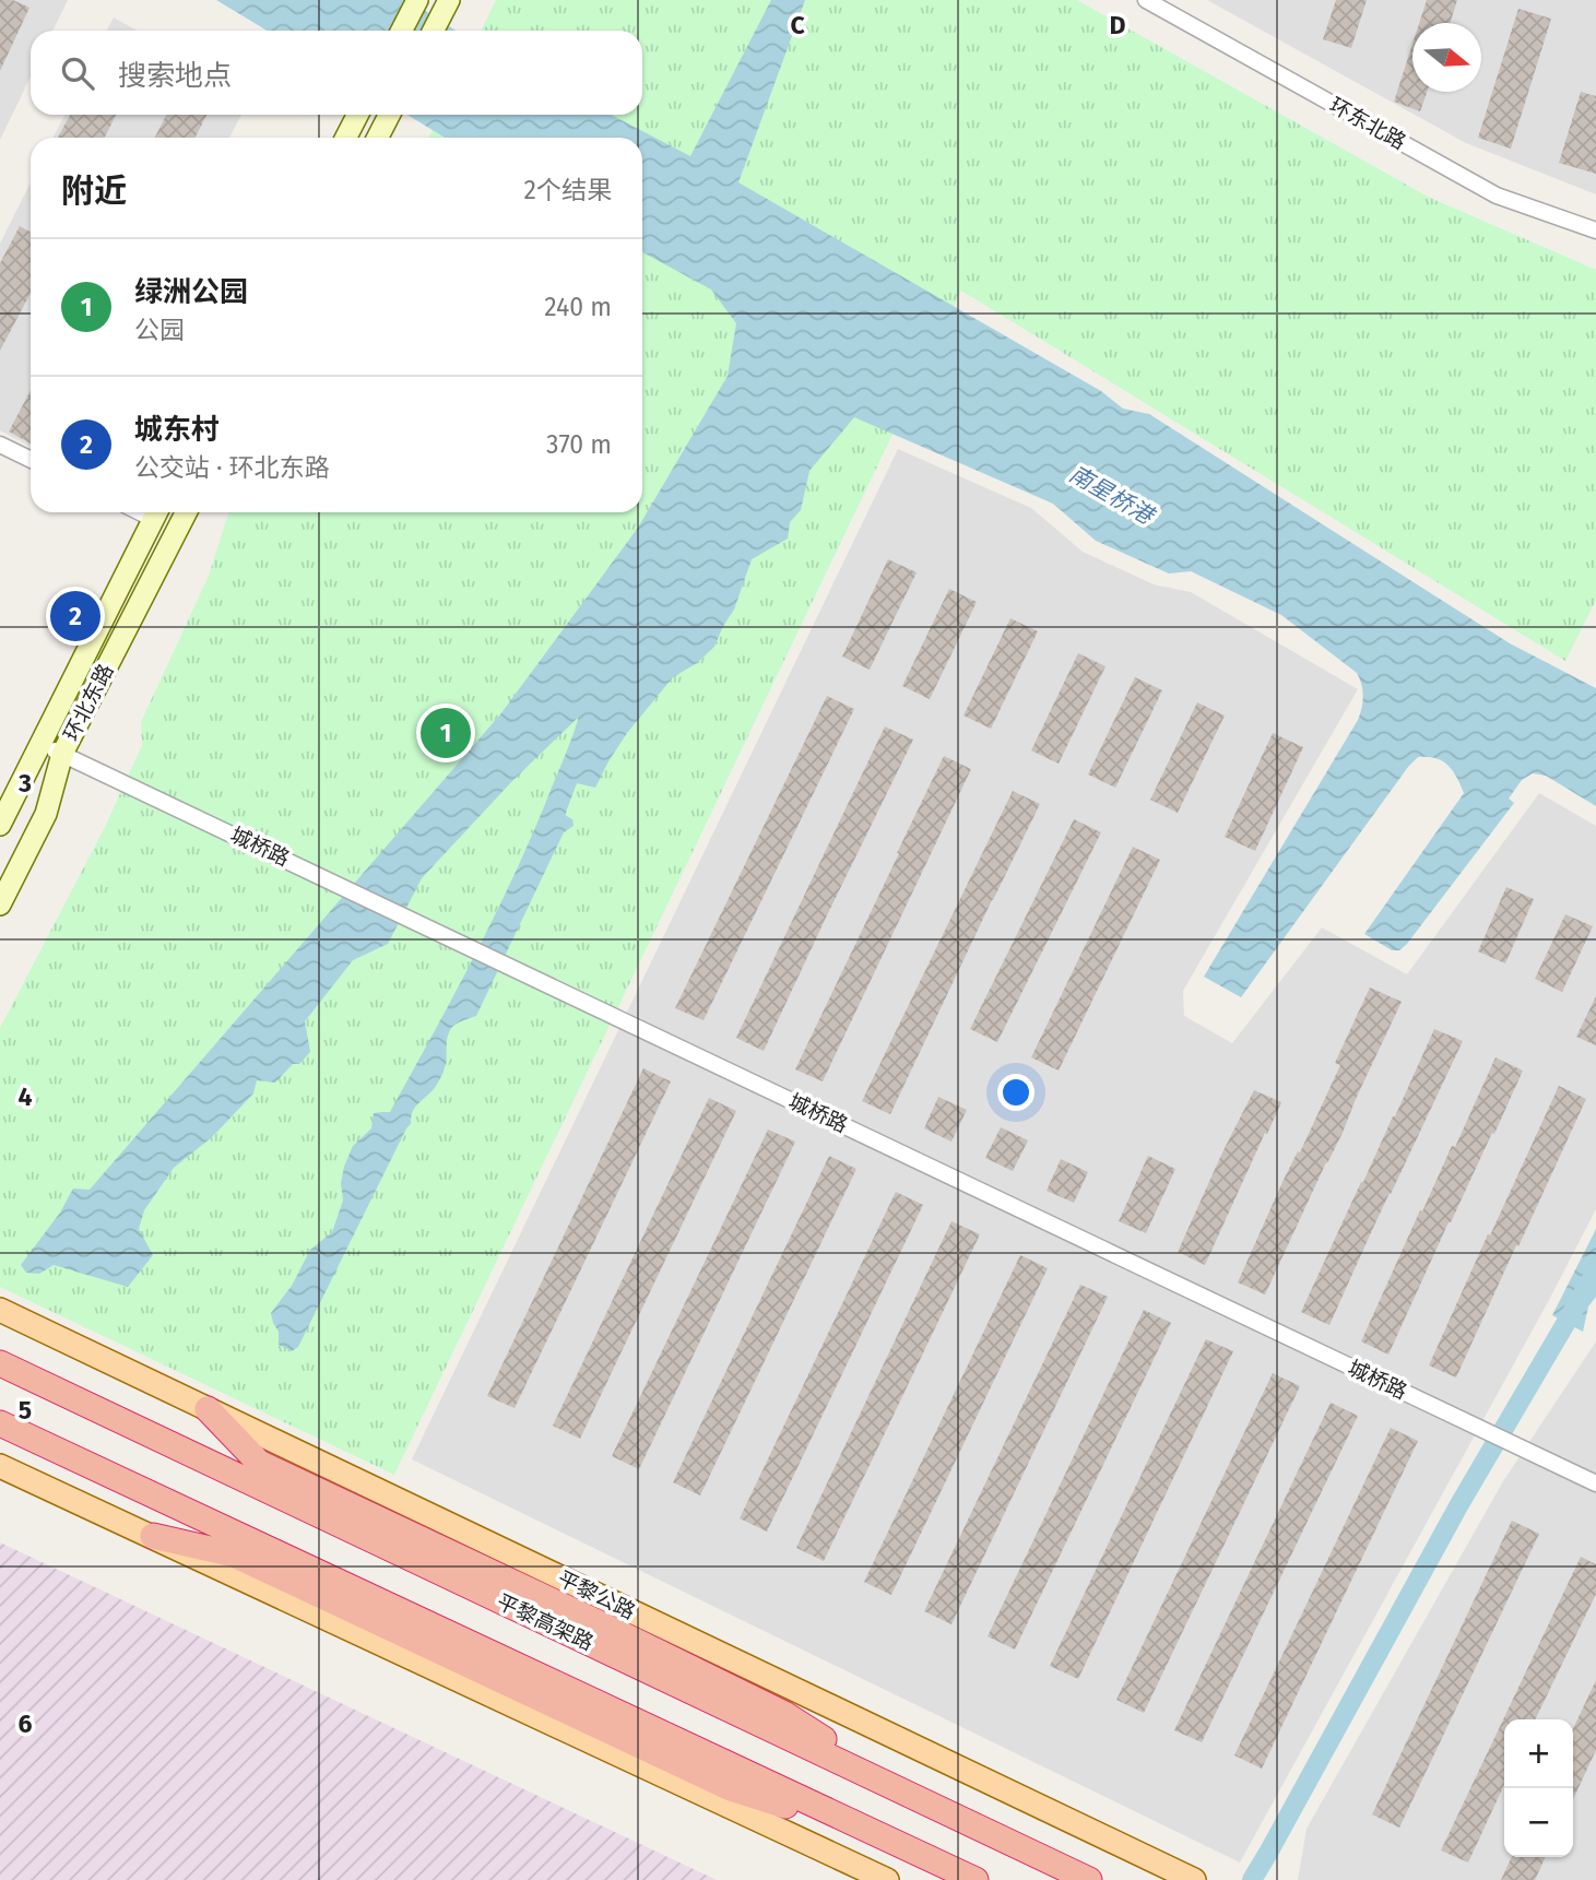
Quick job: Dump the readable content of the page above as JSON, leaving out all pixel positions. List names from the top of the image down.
{
  "streets": {
    "highway": ["平黎高架路"],
    "main road": ["环北东路", "平黎公路"],
    "street": ["环东北路", "城桥路"]
  },
  "crossings": [
    ["环北东路", "城桥路"]
  ],
  "water": ["南星桥港"],
  "north": "right",
  "page": {
    "search": "搜索地点",
    "heading": ["附近", "2个结果"],
    "list": [
      {
        "mark": "1",
        "name": "绿洲公园",
        "note": "公园",
        "value": "240 m"
      },
      {
        "mark": "2",
        "name": "城东村",
        "note": "公交站 · 环北东路",
        "value": "370 m"
      }
    ],
    "pins": ["2", "1"],
    "map_buttons": ["+", "−"]
  },
  "grid": {
    "columns": ["C", "D"],
    "rows": [
      "3",
      "4",
      "5",
      "6"
    ]
  }
}
